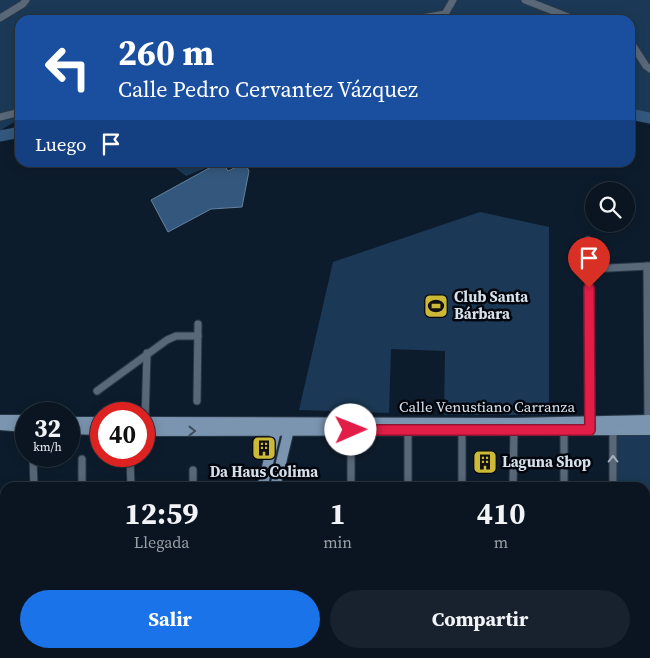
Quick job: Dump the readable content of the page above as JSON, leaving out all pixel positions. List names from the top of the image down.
{
  "streets": {
    "street": ["Calle Venustiano Carranza"]
  },
  "places": {
    "sports": ["Club Santa Bárbara"],
    "building": ["Da Haus Colima", "Laguna Shop"]
  },
  "page": {
    "turn": ["260 m", "Calle Pedro Cervantez Vázquez"],
    "then": "Luego",
    "speed": "32 km/h",
    "limit": "40",
    "eta": [
      "12:59",
      "Llegada",
      "1",
      "min",
      "410",
      "m"
    ],
    "buttons": ["Salir", "Compartir"]
  }
}
